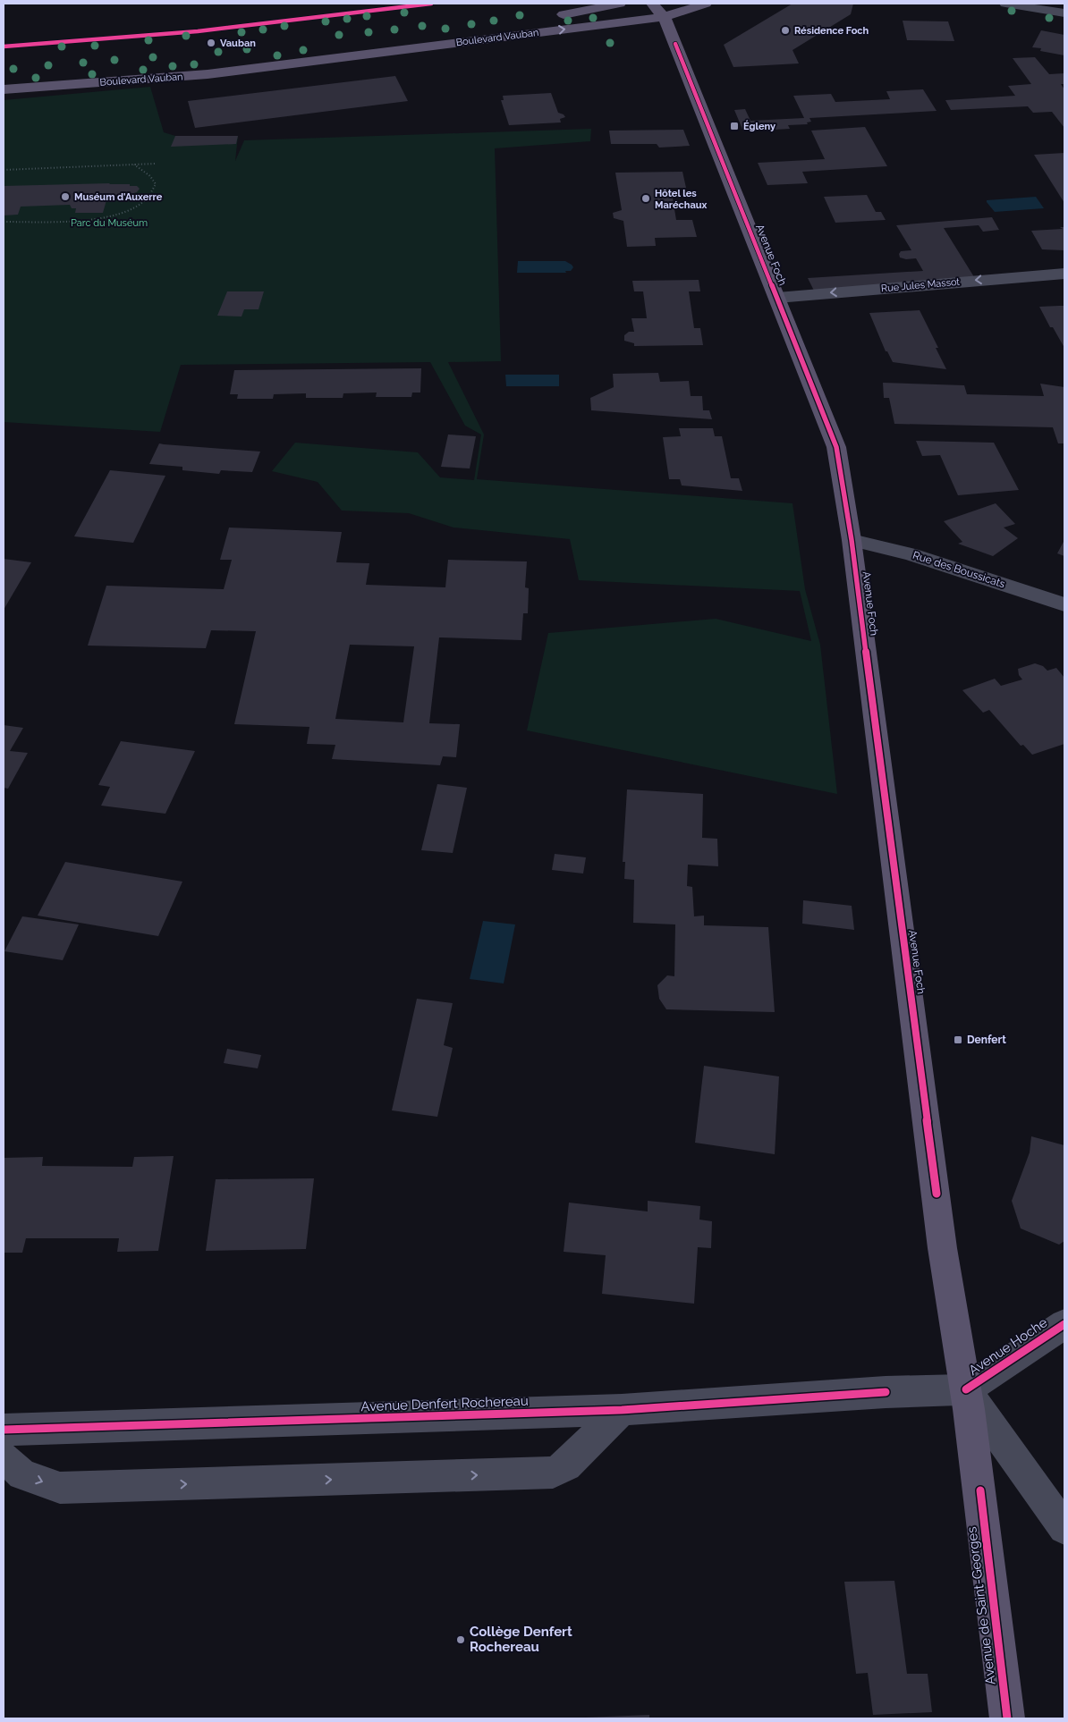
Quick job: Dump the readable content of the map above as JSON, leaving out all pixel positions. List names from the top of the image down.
{
  "streets": {
    "main road": ["Boulevard Vauban", "Avenue Foch", "Avenue de Saint-Georges"],
    "street": [
      "Rue Jules Massot",
      "Rue des Boussicats",
      "Avenue Hoche",
      "Avenue Denfert Rochereau"
    ]
  },
  "crossings": [
    ["Boulevard Vauban", "Avenue Foch"],
    ["Avenue Foch", "Rue Jules Massot"],
    ["Avenue Foch", "Rue des Boussicats"],
    ["Avenue Foch", "Avenue Hoche"],
    ["Avenue Foch", "Avenue Denfert Rochereau"],
    ["Avenue Foch", "Avenue de Saint-Georges"],
    ["Avenue Hoche", "Avenue Denfert Rochereau"],
    ["Avenue Hoche", "Avenue de Saint-Georges"],
    ["Avenue Denfert Rochereau", "Avenue de Saint-Georges"]
  ],
  "one_way": ["Rue Jules Massot"],
  "parks": ["Parc du Muséum"],
  "places": {
    "other": [
      "Résidence Foch",
      "Vauban",
      "Muséum d'Auxerre",
      "Hôtel les Maréchaux",
      "Collège Denfert Rochereau"
    ],
    "transit": ["Égleny", "Denfert"]
  }
}
